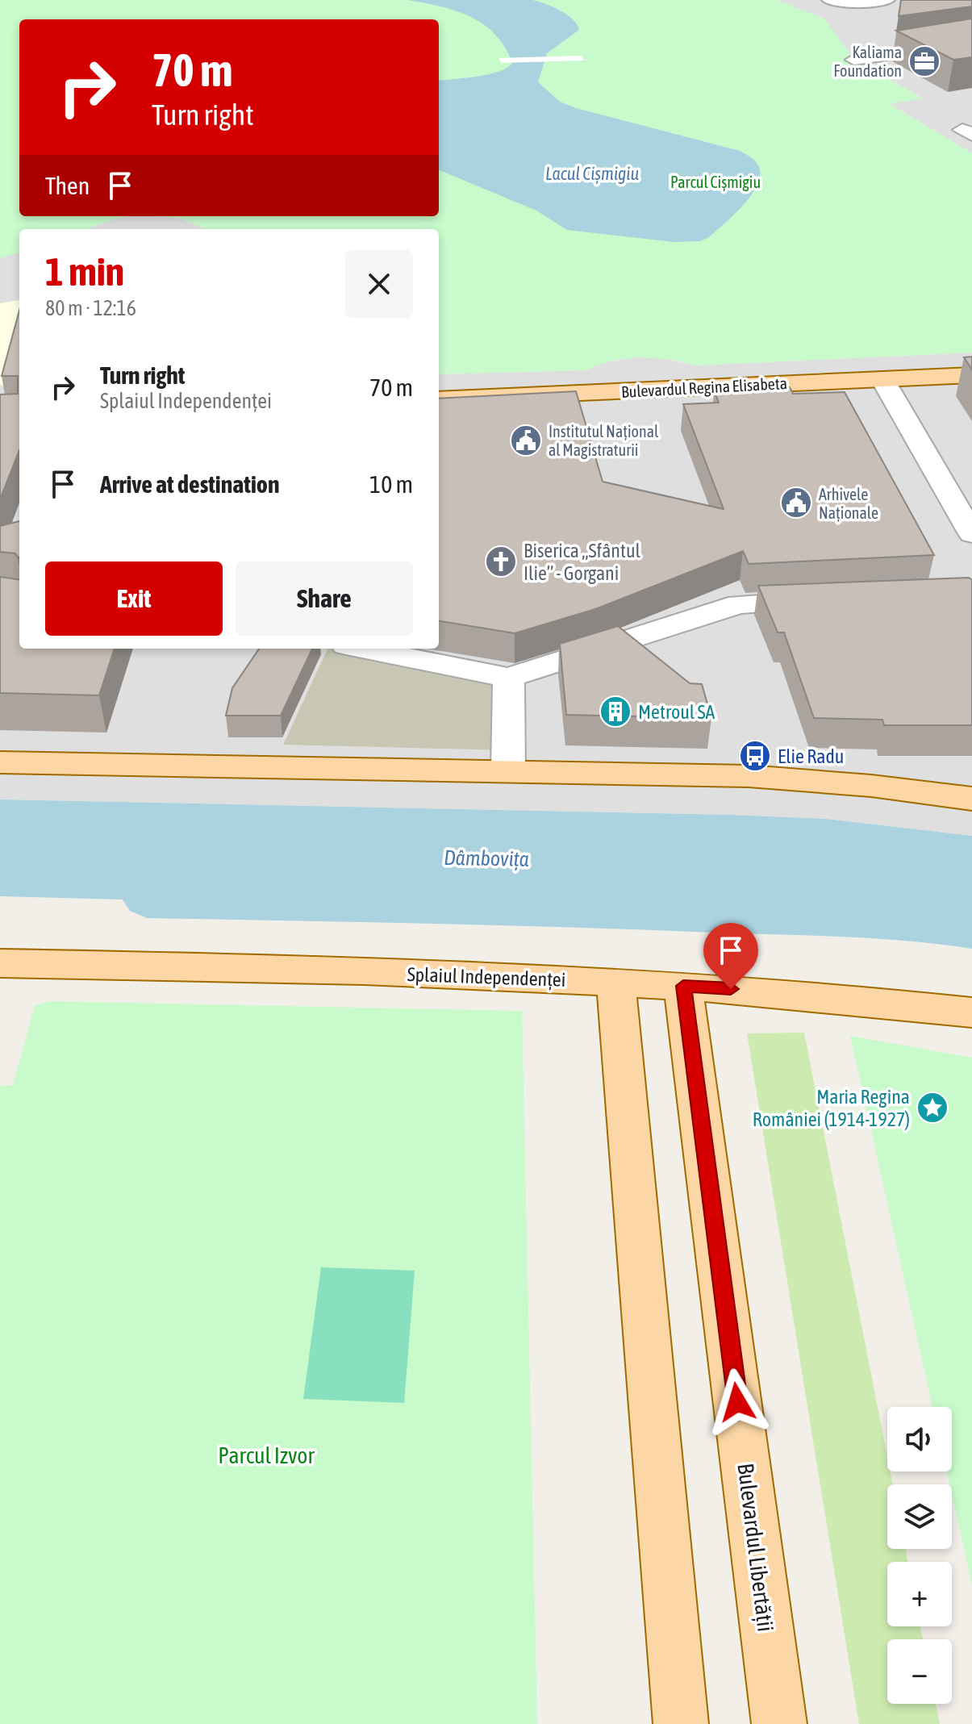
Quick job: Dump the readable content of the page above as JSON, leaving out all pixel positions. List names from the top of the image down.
{
  "streets": {
    "main road": ["Bulevardul Regina Elisabeta", "Splaiul Independenței", "Bulevardul Libertății"]
  },
  "crossings": [
    ["Splaiul Independenței", "Bulevardul Libertății"]
  ],
  "water": ["Lacul Cișmigiu", "Dâmbovița"],
  "parks": ["Parcul Cișmigiu", "Parcul Izvor"],
  "places": {
    "office": ["Kaliama Foundation"],
    "public building": ["Institutul Național al Magistraturii", "Arhivele Naționale"],
    "church": ["Biserica „Sfântul Ilie” - Gorgani"],
    "building": ["Metroul SA"],
    "bus stop": ["Elie Radu"],
    "place": ["Maria Regina României (1914-1927)"]
  },
  "page": {
    "turn": ["70 m", "Turn right"],
    "then": "Then",
    "heading": ["1 min", "80 m · 12:16"],
    "list": [
      {
        "name": "Turn right",
        "note": "Splaiul Independenței",
        "value": "70 m"
      },
      {
        "name": "Arrive at destination",
        "value": "10 m"
      }
    ],
    "buttons": ["Exit", "Share"],
    "map_buttons": ["+", "−"]
  }
}
